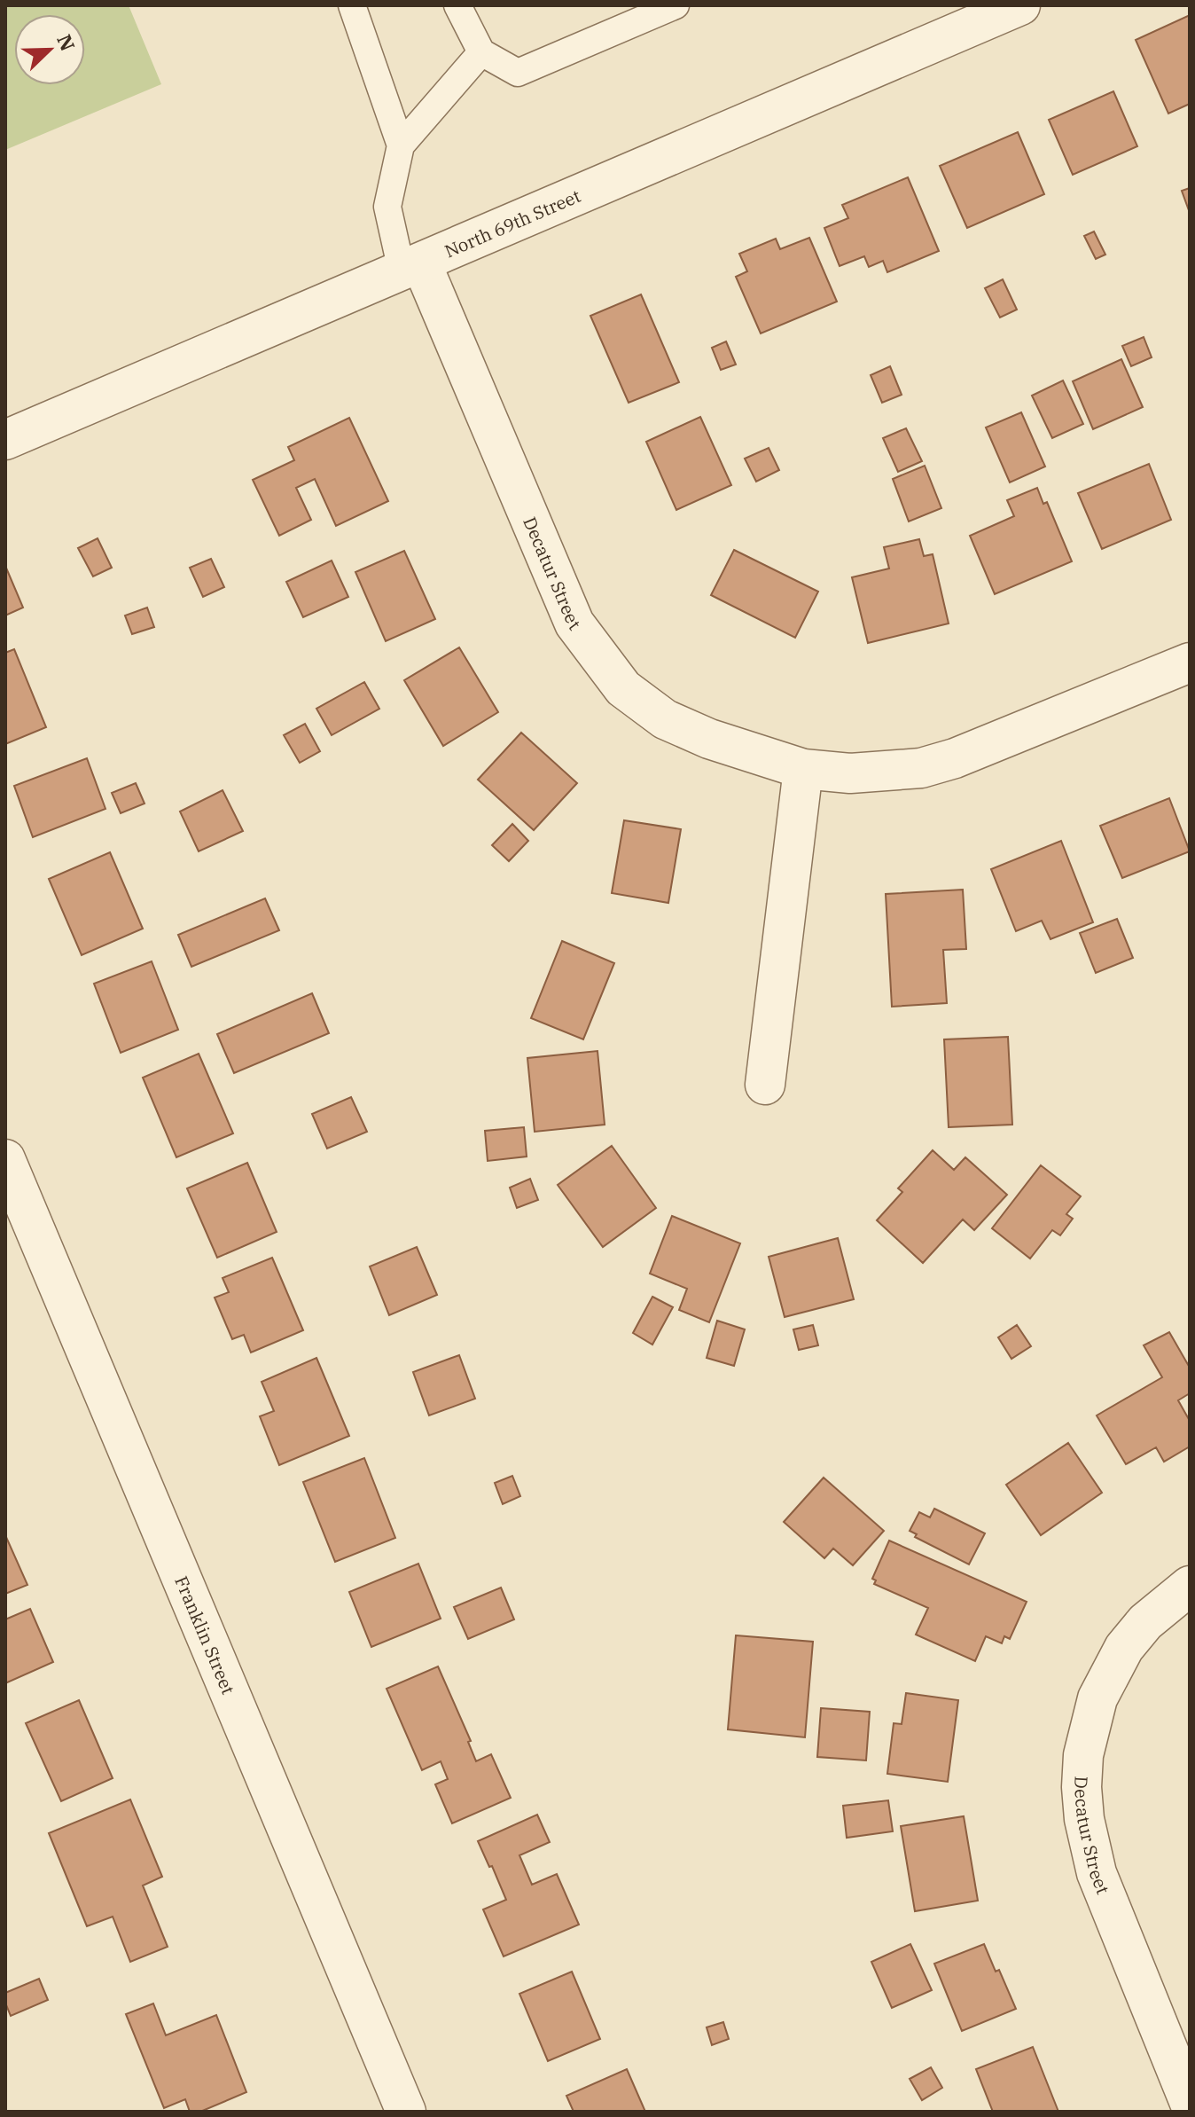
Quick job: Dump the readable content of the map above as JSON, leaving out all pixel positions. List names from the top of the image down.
{
  "streets": {
    "street": ["North 69th Street", "Decatur Street", "Franklin Street"]
  },
  "crossings": [
    ["North 69th Street", "Decatur Street"]
  ],
  "north": "top right"
}
